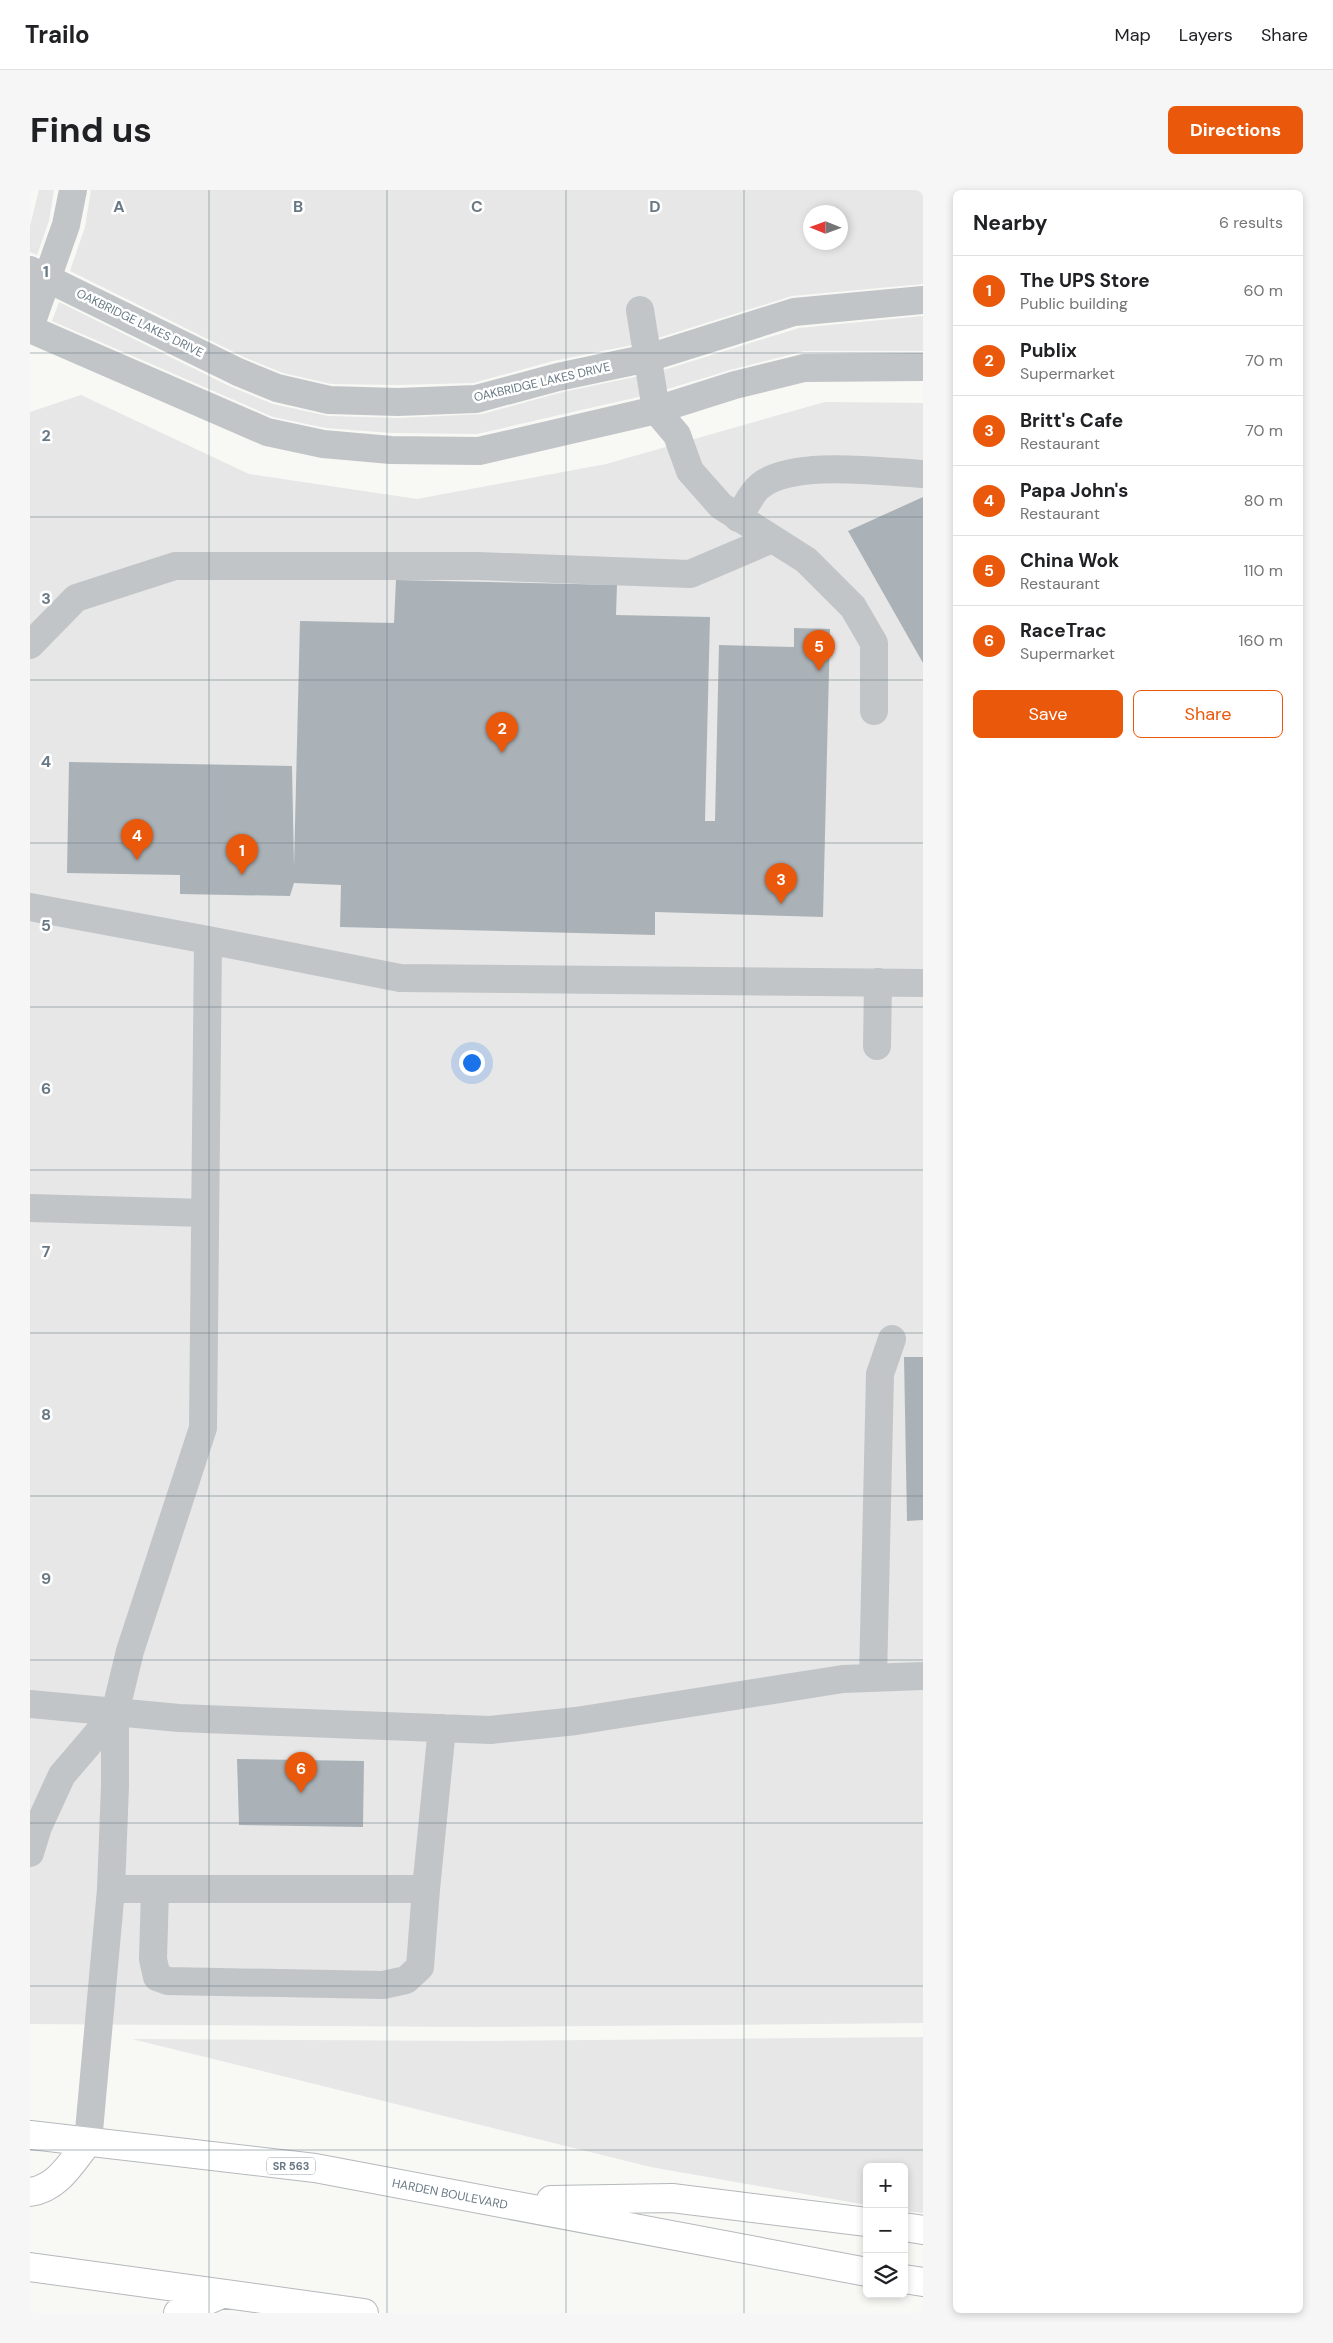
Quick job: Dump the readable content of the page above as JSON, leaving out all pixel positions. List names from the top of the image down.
{
  "streets": {
    "main road": ["SR 563", "HARDEN BOULEVARD"],
    "street": ["OAKBRIDGE LAKES DRIVE"]
  },
  "north": "left",
  "page": {
    "header": "Trailo",
    "nav": ["Map", "Layers", "Share"],
    "buttons": [
      "Directions",
      ["Save", "Share"]
    ],
    "title": "Find us",
    "heading": ["Nearby", "6 results"],
    "list": [
      {
        "mark": "1",
        "name": "The UPS Store",
        "note": "Public building",
        "value": "60 m"
      },
      {
        "mark": "2",
        "name": "Publix",
        "note": "Supermarket",
        "value": "70 m"
      },
      {
        "mark": "3",
        "name": "Britt's Cafe",
        "note": "Restaurant",
        "value": "70 m"
      },
      {
        "mark": "4",
        "name": "Papa John's",
        "note": "Restaurant",
        "value": "80 m"
      },
      {
        "mark": "5",
        "name": "China Wok",
        "note": "Restaurant",
        "value": "110 m"
      },
      {
        "mark": "6",
        "name": "RaceTrac",
        "note": "Supermarket",
        "value": "160 m"
      }
    ],
    "pins": [
      "5",
      "2",
      "4",
      "1",
      "3",
      "6"
    ],
    "map_buttons": ["+", "−"]
  },
  "grid": {
    "columns": [
      "A",
      "B",
      "C",
      "D"
    ],
    "rows": [
      "1",
      "2",
      "3",
      "4",
      "5",
      "6",
      "7",
      "8",
      "9"
    ]
  }
}
